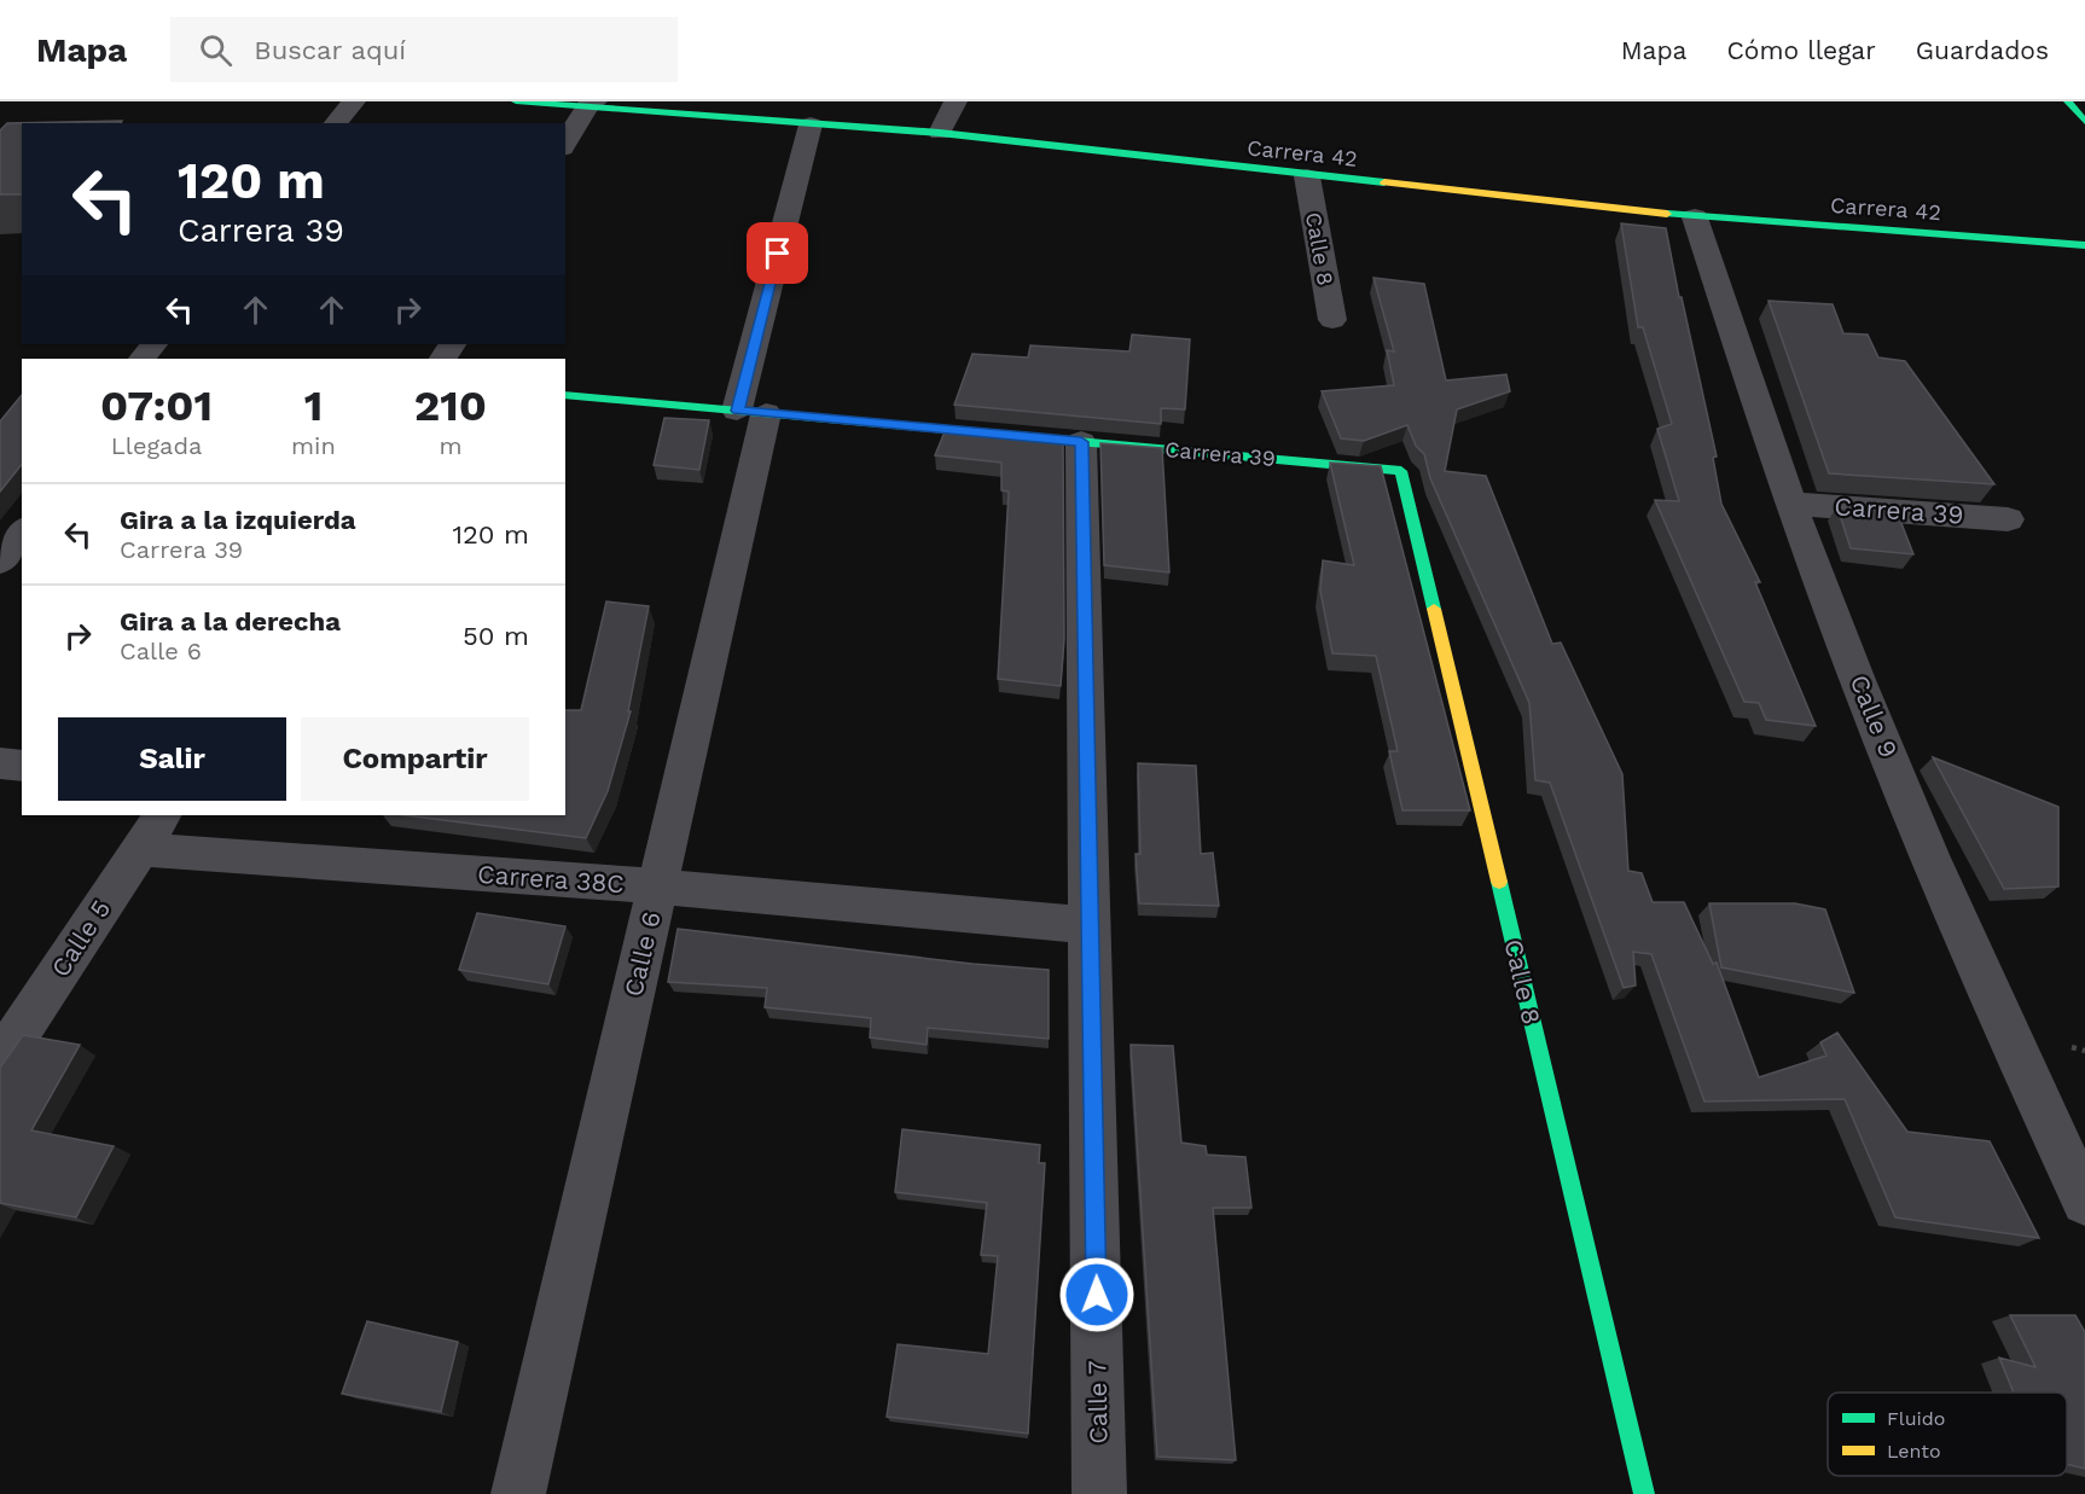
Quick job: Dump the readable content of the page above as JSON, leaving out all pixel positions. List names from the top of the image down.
{
  "streets": {
    "street": [
      "Carrera 42",
      "Calle 8",
      "Carrera 39",
      "Calle 9",
      "Carrera 38C",
      "Calle 5",
      "Calle 6",
      "Calle 7"
    ]
  },
  "crossings": [
    ["Carrera 42", "Calle 8"],
    ["Carrera 42", "Calle 9"],
    ["Carrera 42", "Calle 6"],
    ["Calle 8", "Carrera 39"],
    ["Carrera 39", "Calle 9"],
    ["Carrera 39", "Calle 6"],
    ["Carrera 39", "Calle 7"],
    ["Carrera 38C", "Calle 5"],
    ["Carrera 38C", "Calle 6"],
    ["Carrera 38C", "Calle 7"]
  ],
  "legend": ["Fluido", "Lento"],
  "page": {
    "header": "Mapa",
    "search": "Buscar aquí",
    "nav": ["Mapa", "Cómo llegar", "Guardados"],
    "turn": ["120 m", "Carrera 39"],
    "eta": [
      "07:01",
      "Llegada",
      "1",
      "min",
      "210",
      "m"
    ],
    "list": [
      {
        "name": "Gira a la izquierda",
        "note": "Carrera 39",
        "value": "120 m"
      },
      {
        "name": "Gira a la derecha",
        "note": "Calle 6",
        "value": "50 m"
      }
    ],
    "buttons": ["Salir", "Compartir"]
  }
}
